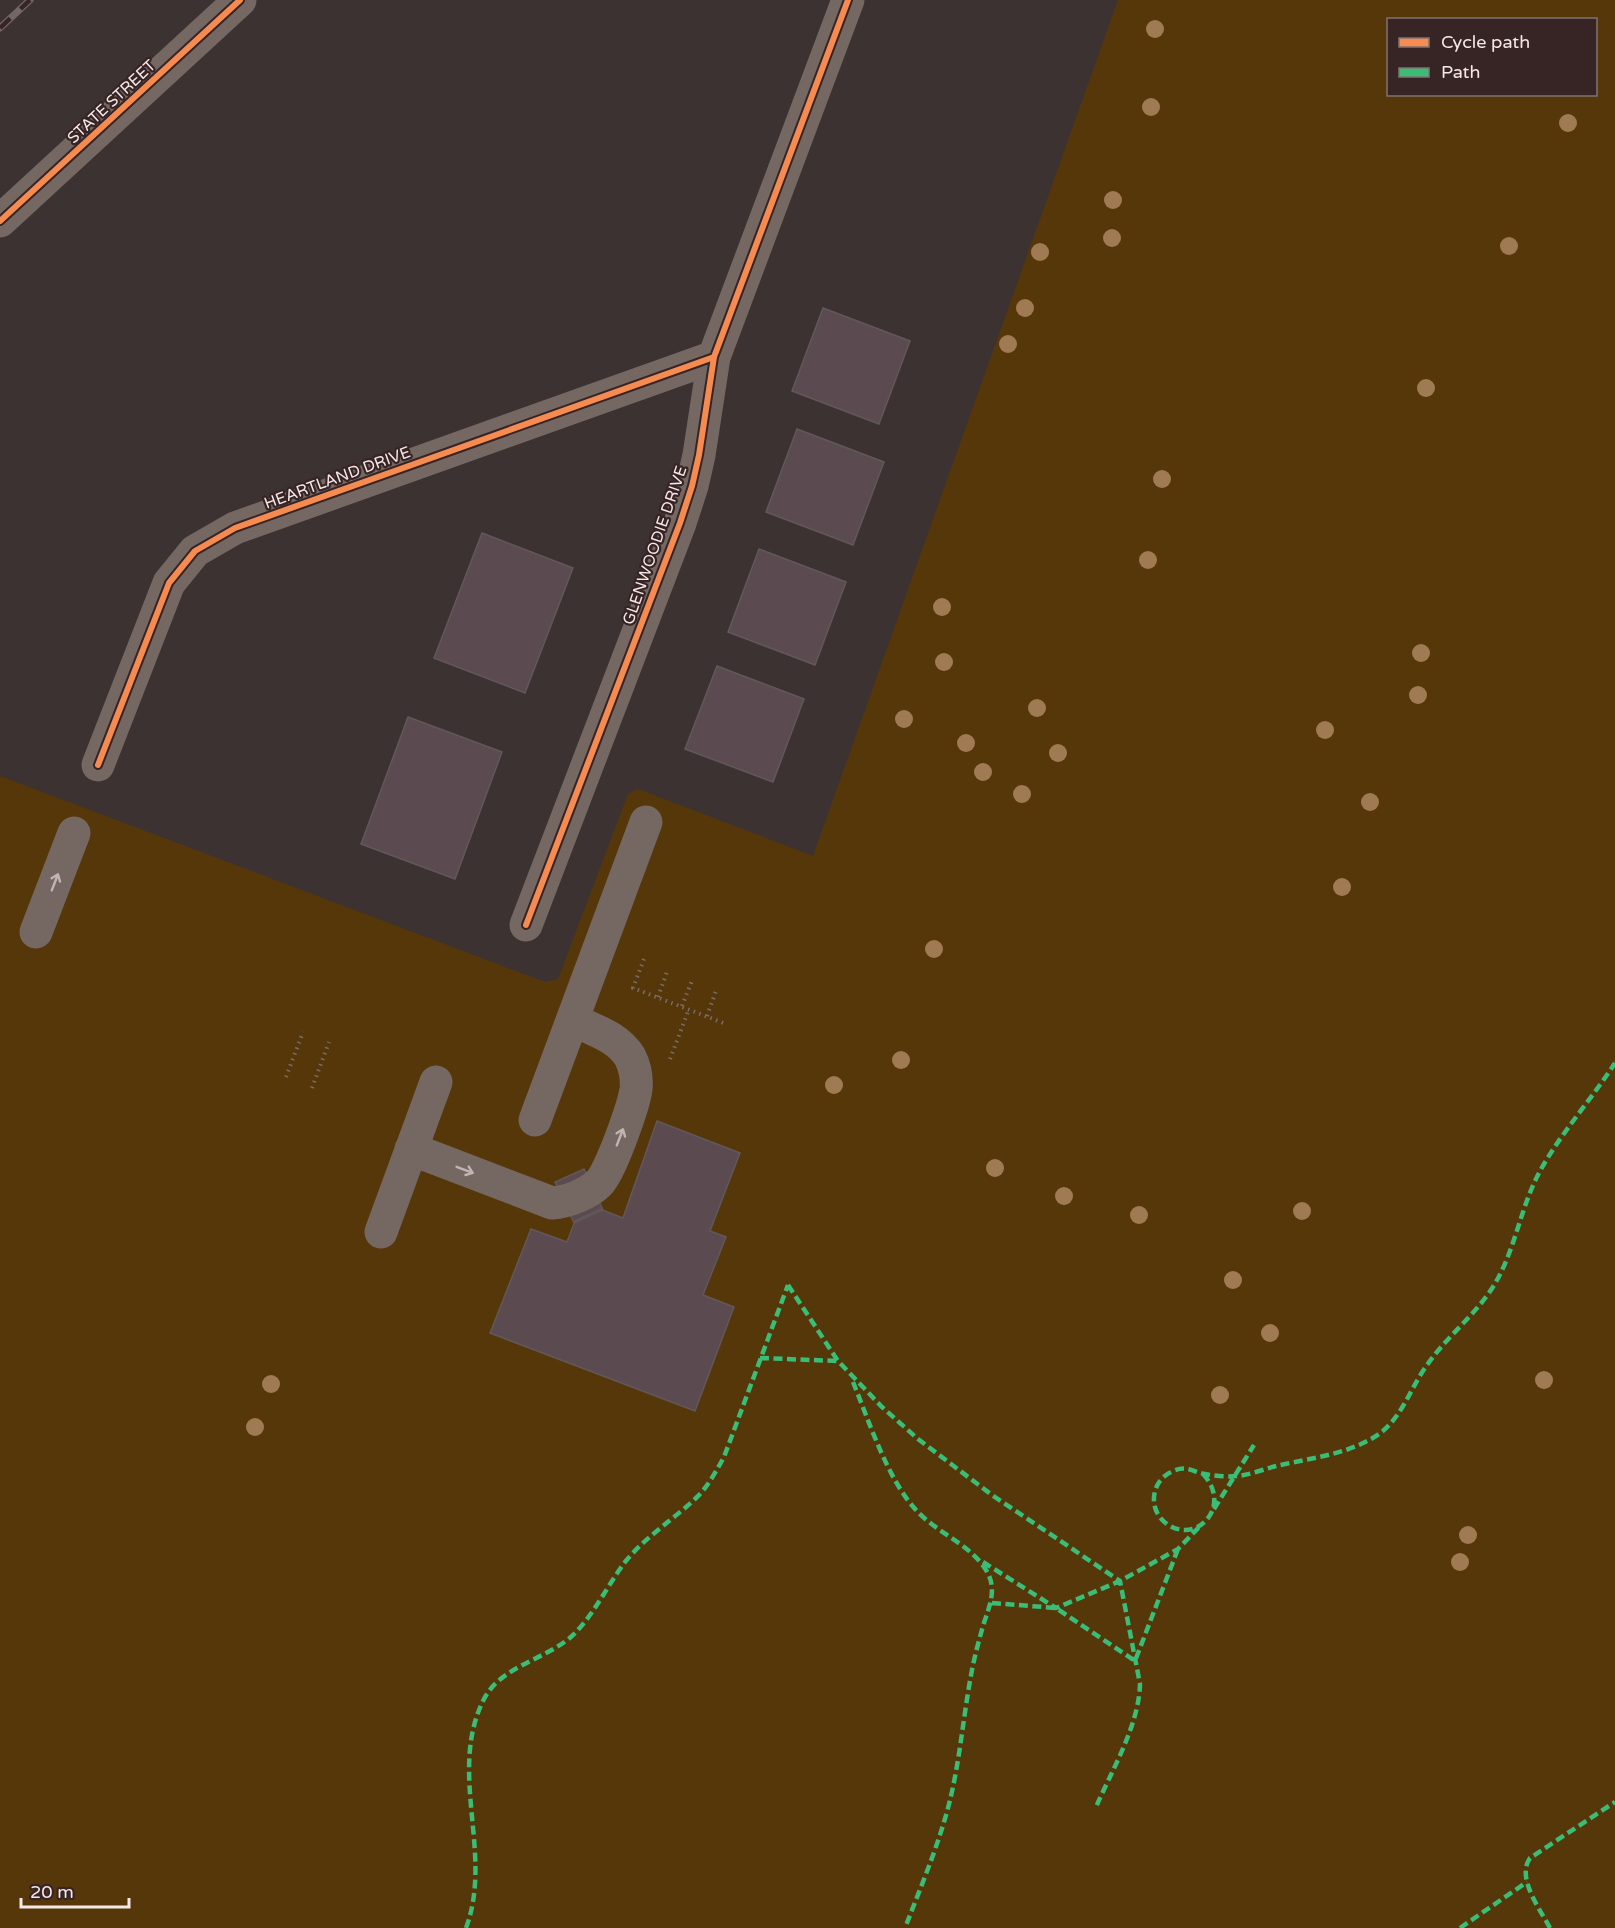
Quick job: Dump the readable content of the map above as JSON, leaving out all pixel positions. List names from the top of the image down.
{
  "streets": {
    "street": ["STATE STREET", "HEARTLAND DRIVE", "GLENWOODIE DRIVE"]
  },
  "crossings": [
    ["HEARTLAND DRIVE", "GLENWOODIE DRIVE"]
  ],
  "legend": ["Cycle path", "Path"],
  "scale_bar": "20 m"
}
